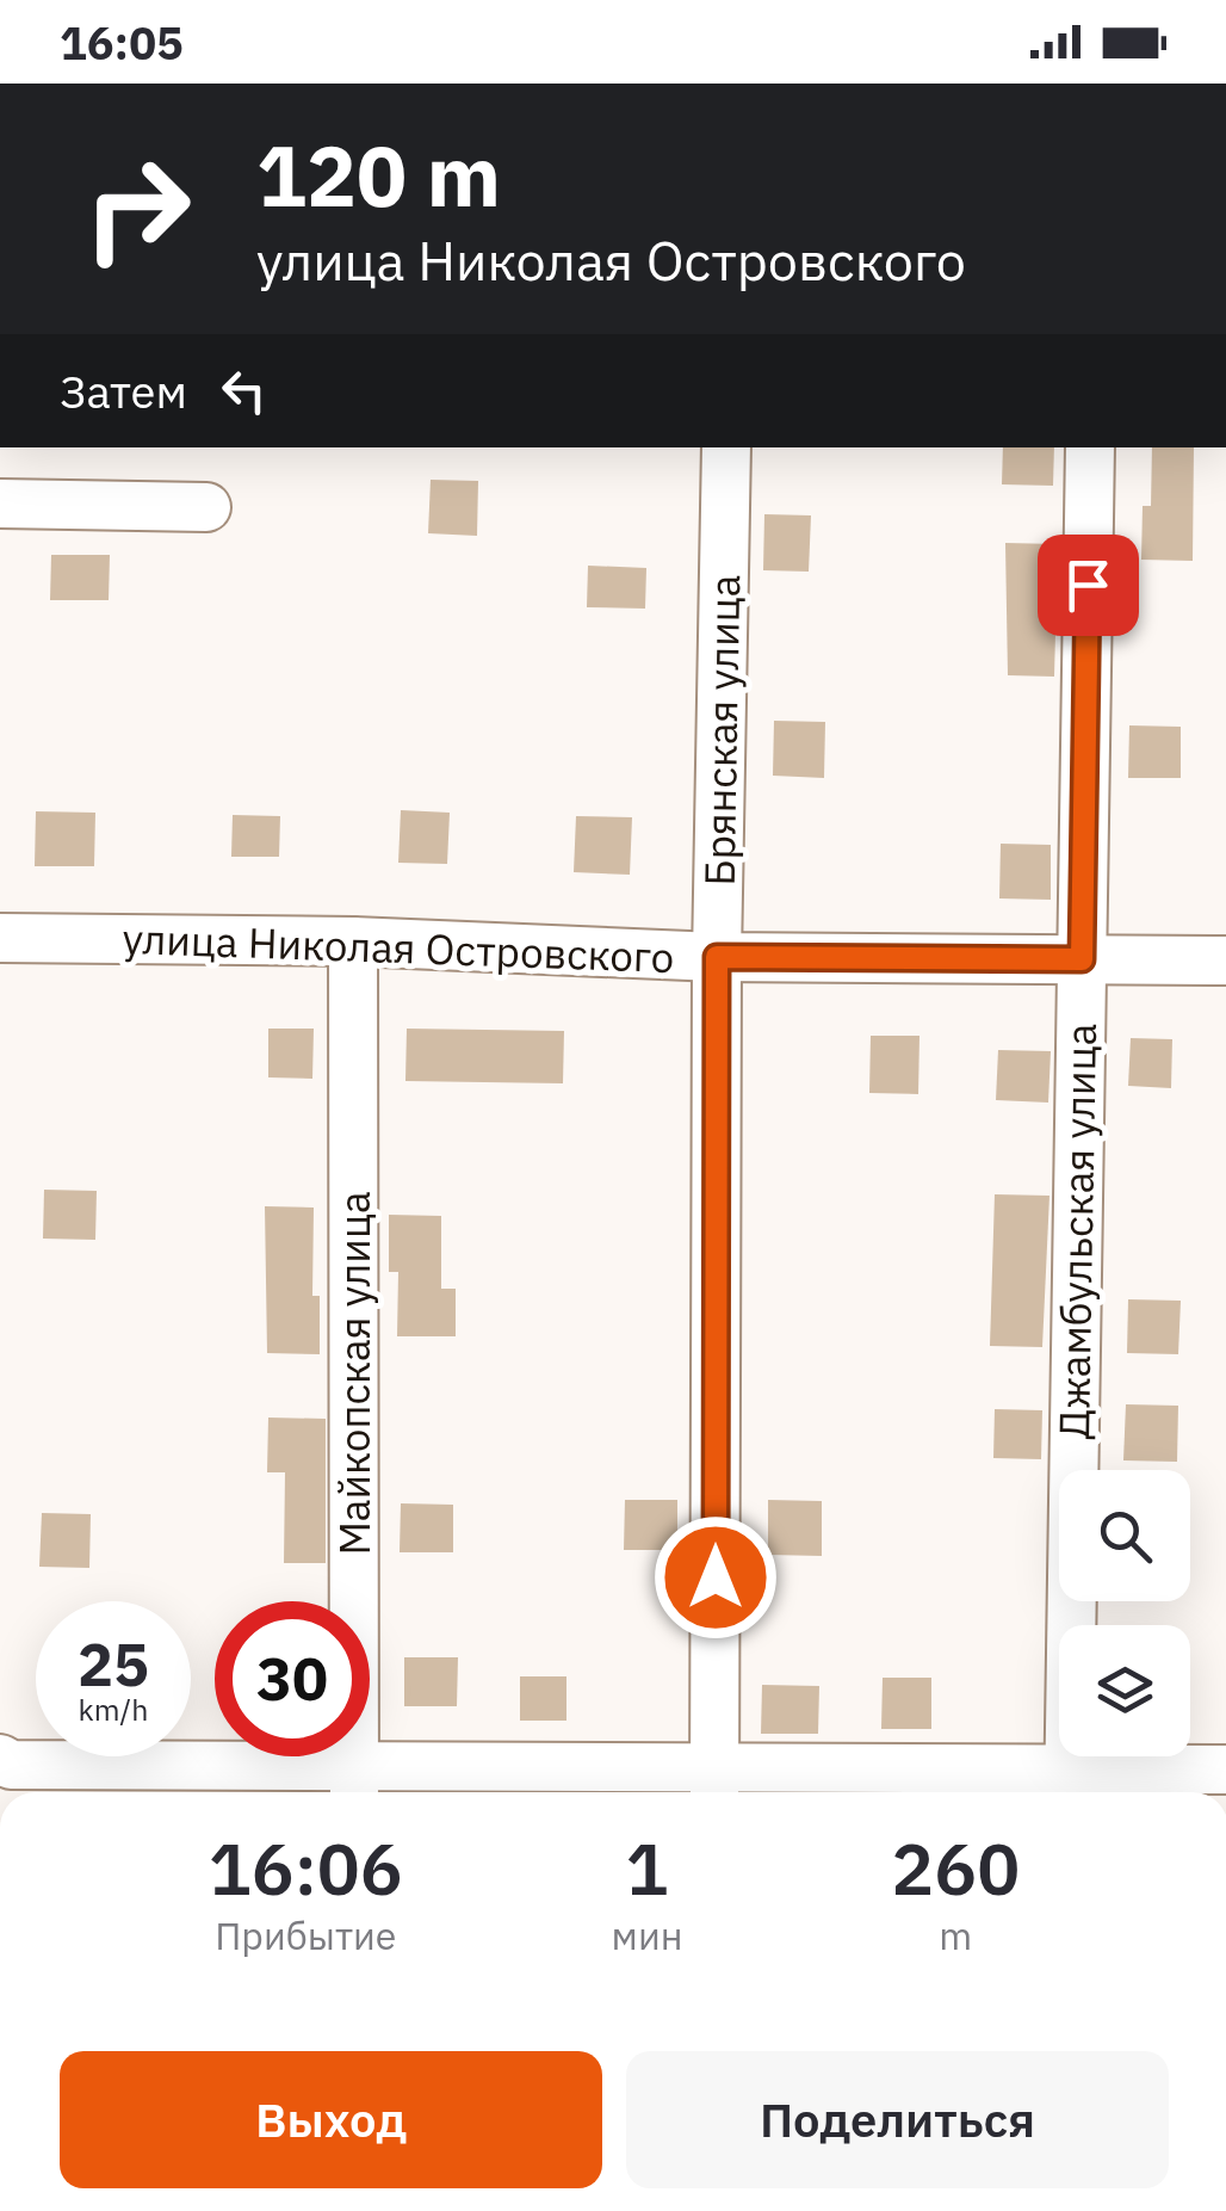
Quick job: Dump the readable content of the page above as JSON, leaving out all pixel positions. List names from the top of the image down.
{
  "streets": {
    "street": [
      "Брянская улица",
      "улица Николая Островского",
      "Джамбульская улица",
      "Майкопская улица"
    ]
  },
  "crossings": [
    ["Брянская улица", "улица Николая Островского"],
    ["улица Николая Островского", "Джамбульская улица"],
    ["улица Николая Островского", "Майкопская улица"]
  ],
  "page": {
    "status": "16:05",
    "turn": ["120 m", "улица Николая Островского"],
    "then": "Затем",
    "speed": "25 km/h",
    "limit": "30",
    "eta": [
      "16:06",
      "Прибытие",
      "1",
      "мин",
      "260",
      "m"
    ],
    "buttons": ["Выход", "Поделиться"]
  }
}
